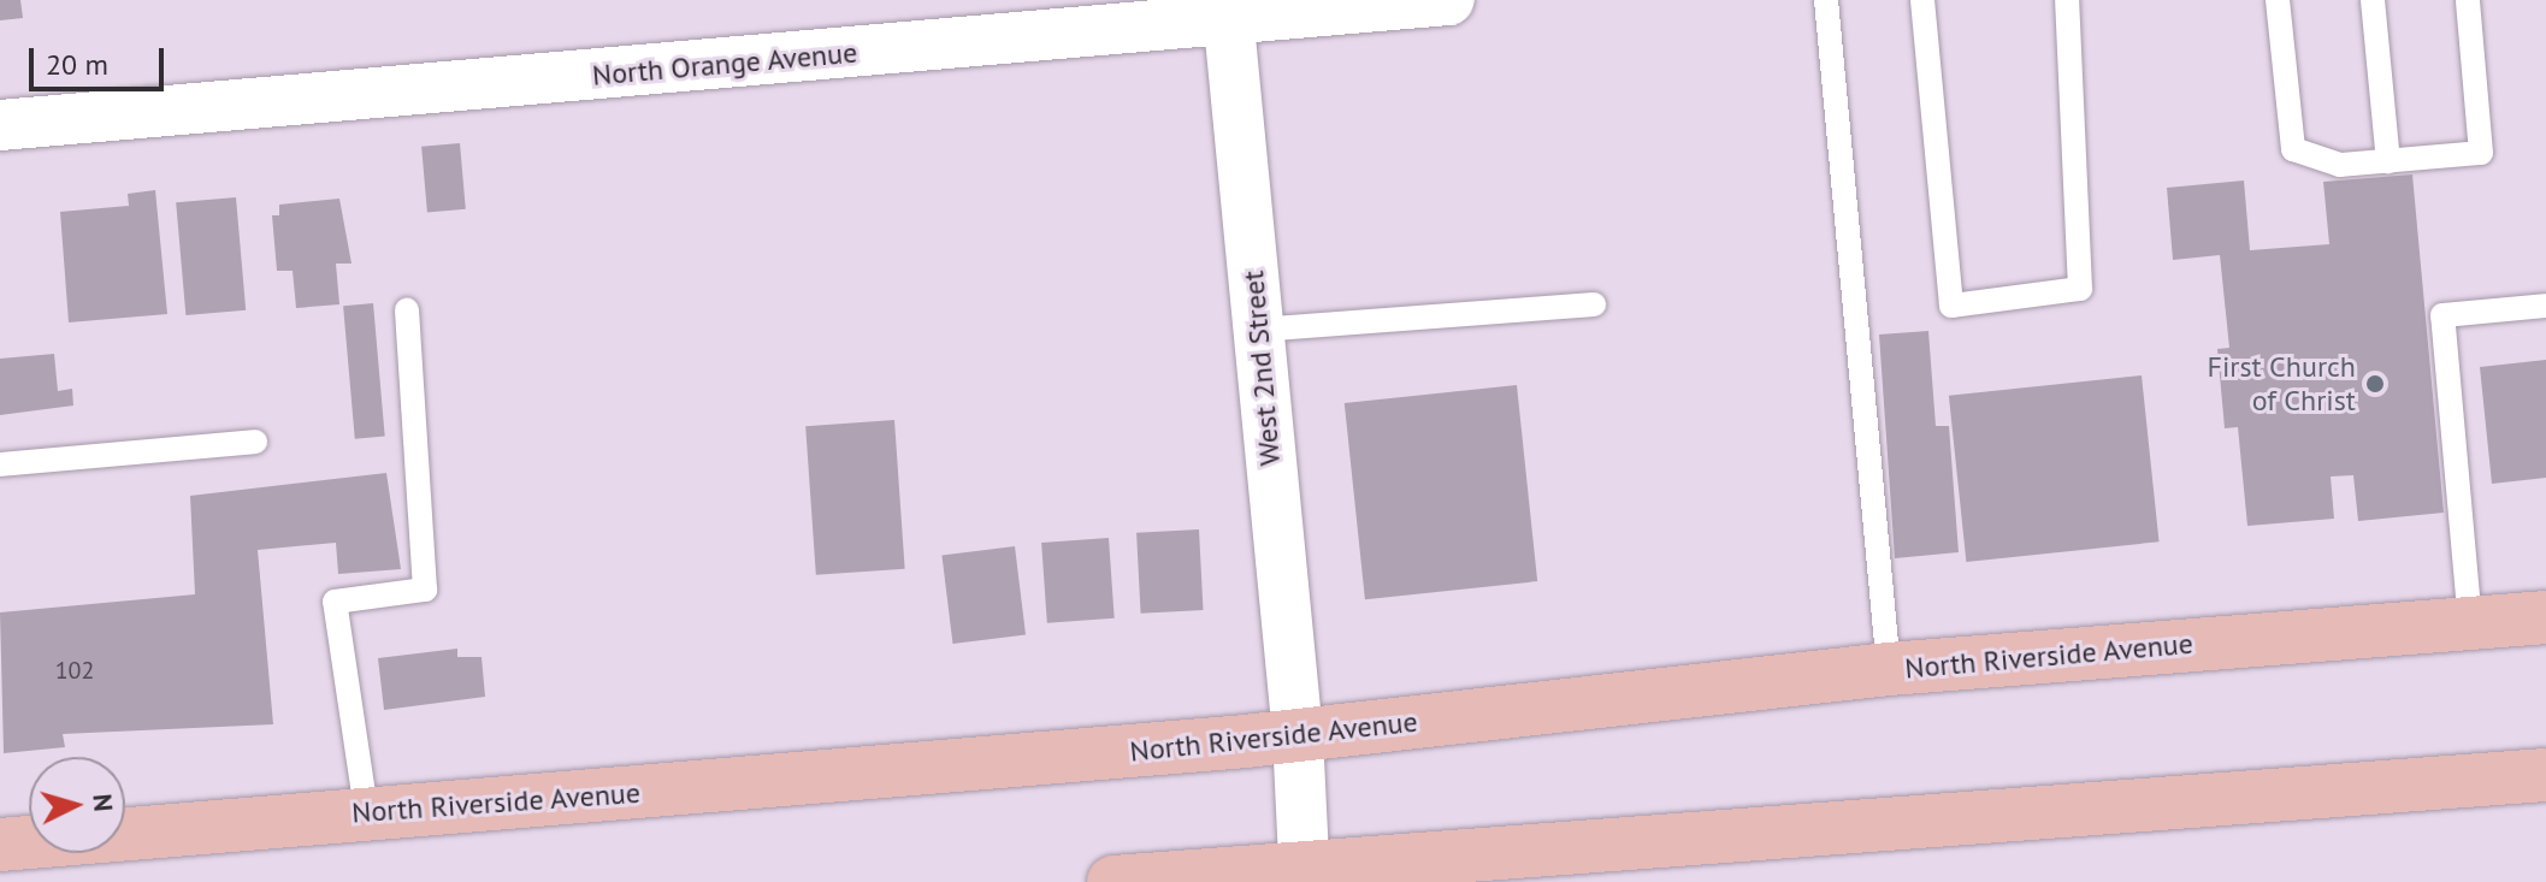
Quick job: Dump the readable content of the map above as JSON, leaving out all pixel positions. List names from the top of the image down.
{
  "streets": {
    "main road": ["North Riverside Avenue"],
    "street": ["North Orange Avenue", "West 2nd Street"]
  },
  "crossings": [
    ["North Orange Avenue", "West 2nd Street"],
    ["West 2nd Street", "North Riverside Avenue"]
  ],
  "places": ["First Church of Christ"],
  "house_numbers": ["102"],
  "scale_bar": "20 m",
  "north": "right"
}
